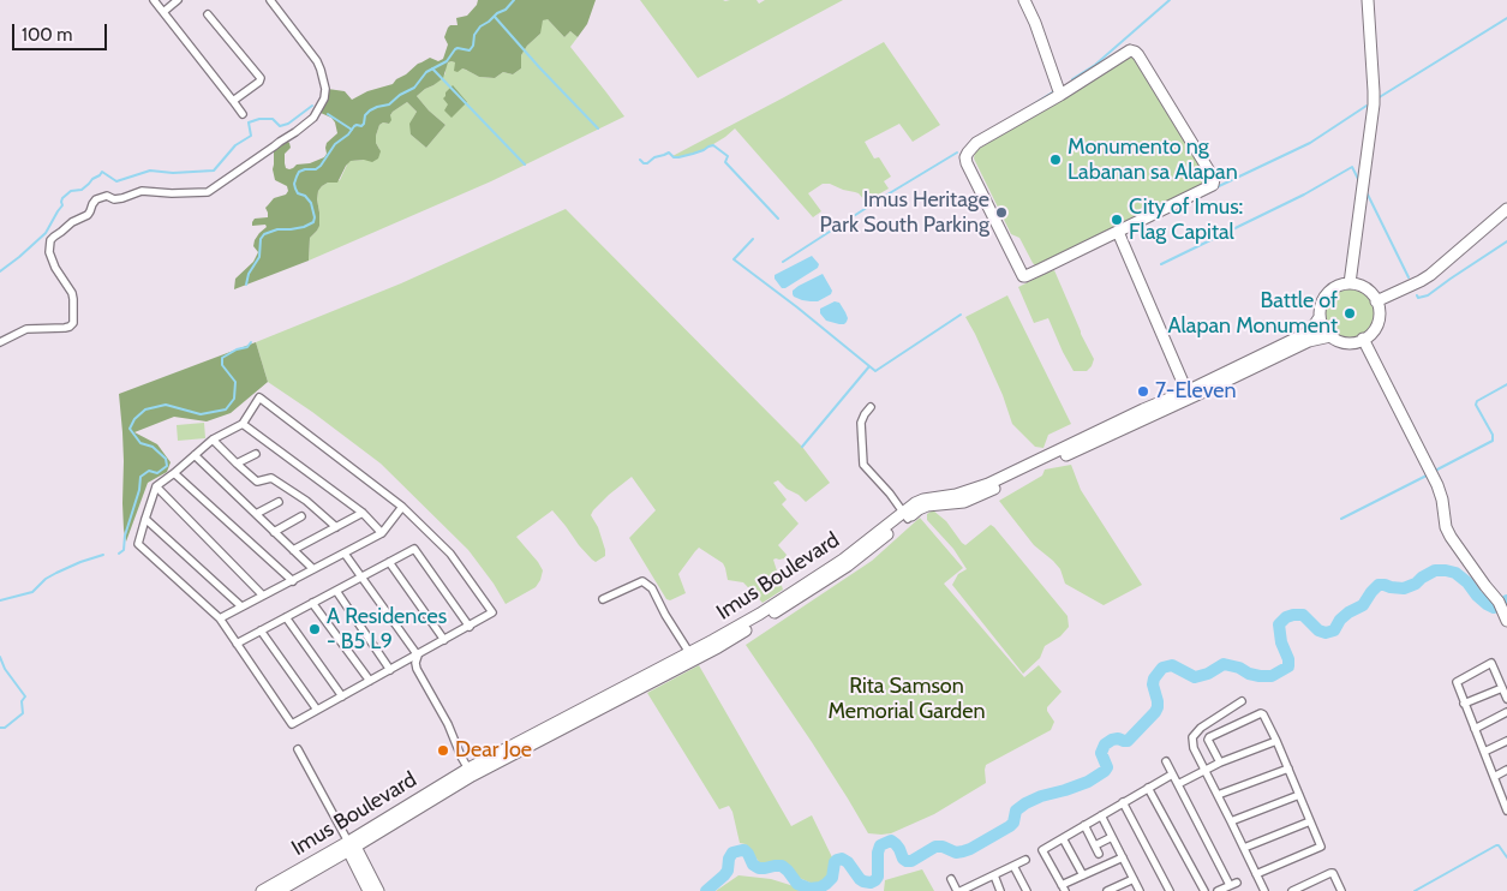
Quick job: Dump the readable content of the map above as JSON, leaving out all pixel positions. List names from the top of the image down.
{
  "streets": {
    "main road": ["Imus Boulevard"]
  },
  "parks": ["Rita Samson Memorial Garden"],
  "places": [
    "Monumento ng Labanan sa Alapan",
    "Imus Heritage Park South Parking",
    "City of Imus: Flag Capital",
    "Battle of Alapan Monument",
    "7-Eleven",
    "A Residences - B5 L9",
    "Dear Joe"
  ],
  "scale_bar": "100 m"
}
